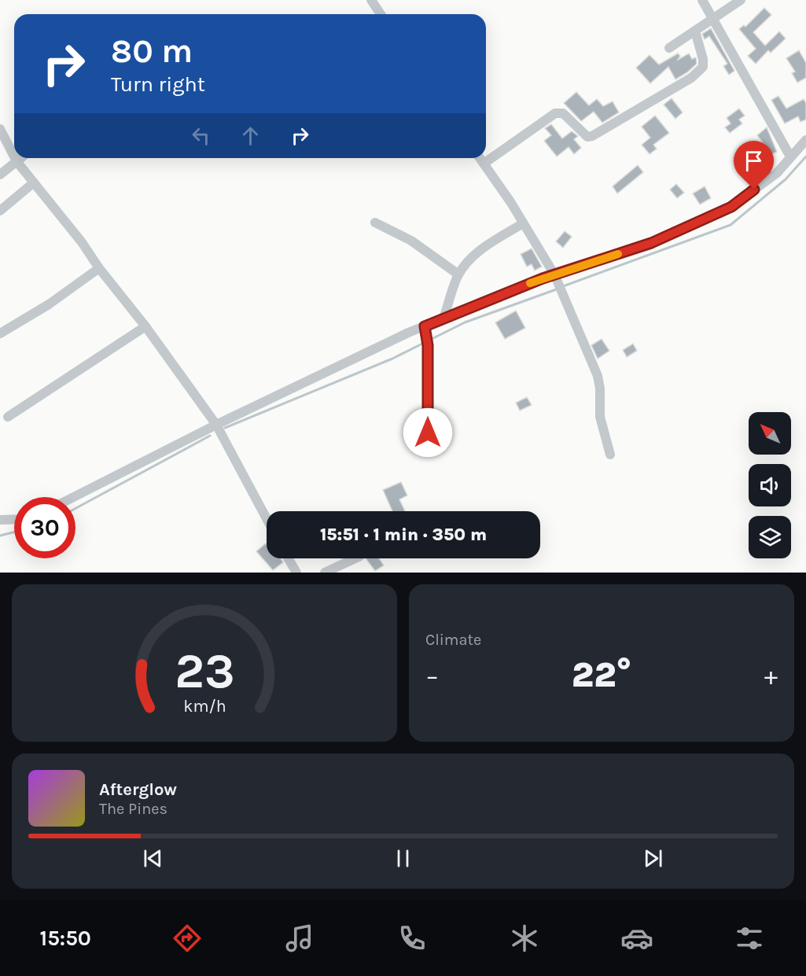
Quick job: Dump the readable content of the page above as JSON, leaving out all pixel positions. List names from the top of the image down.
{
  "north": "top left",
  "page": {
    "turn": ["80 m", "Turn right"],
    "limit": "30",
    "trip": "15:51 · 1 min · 350 m",
    "tile": "Climate",
    "heat": ["−", "22°", "+"],
    "song": ["Afterglow", "The Pines"],
    "tabs": "15:50",
    "gauge": ["23", "km/h"]
  }
}
